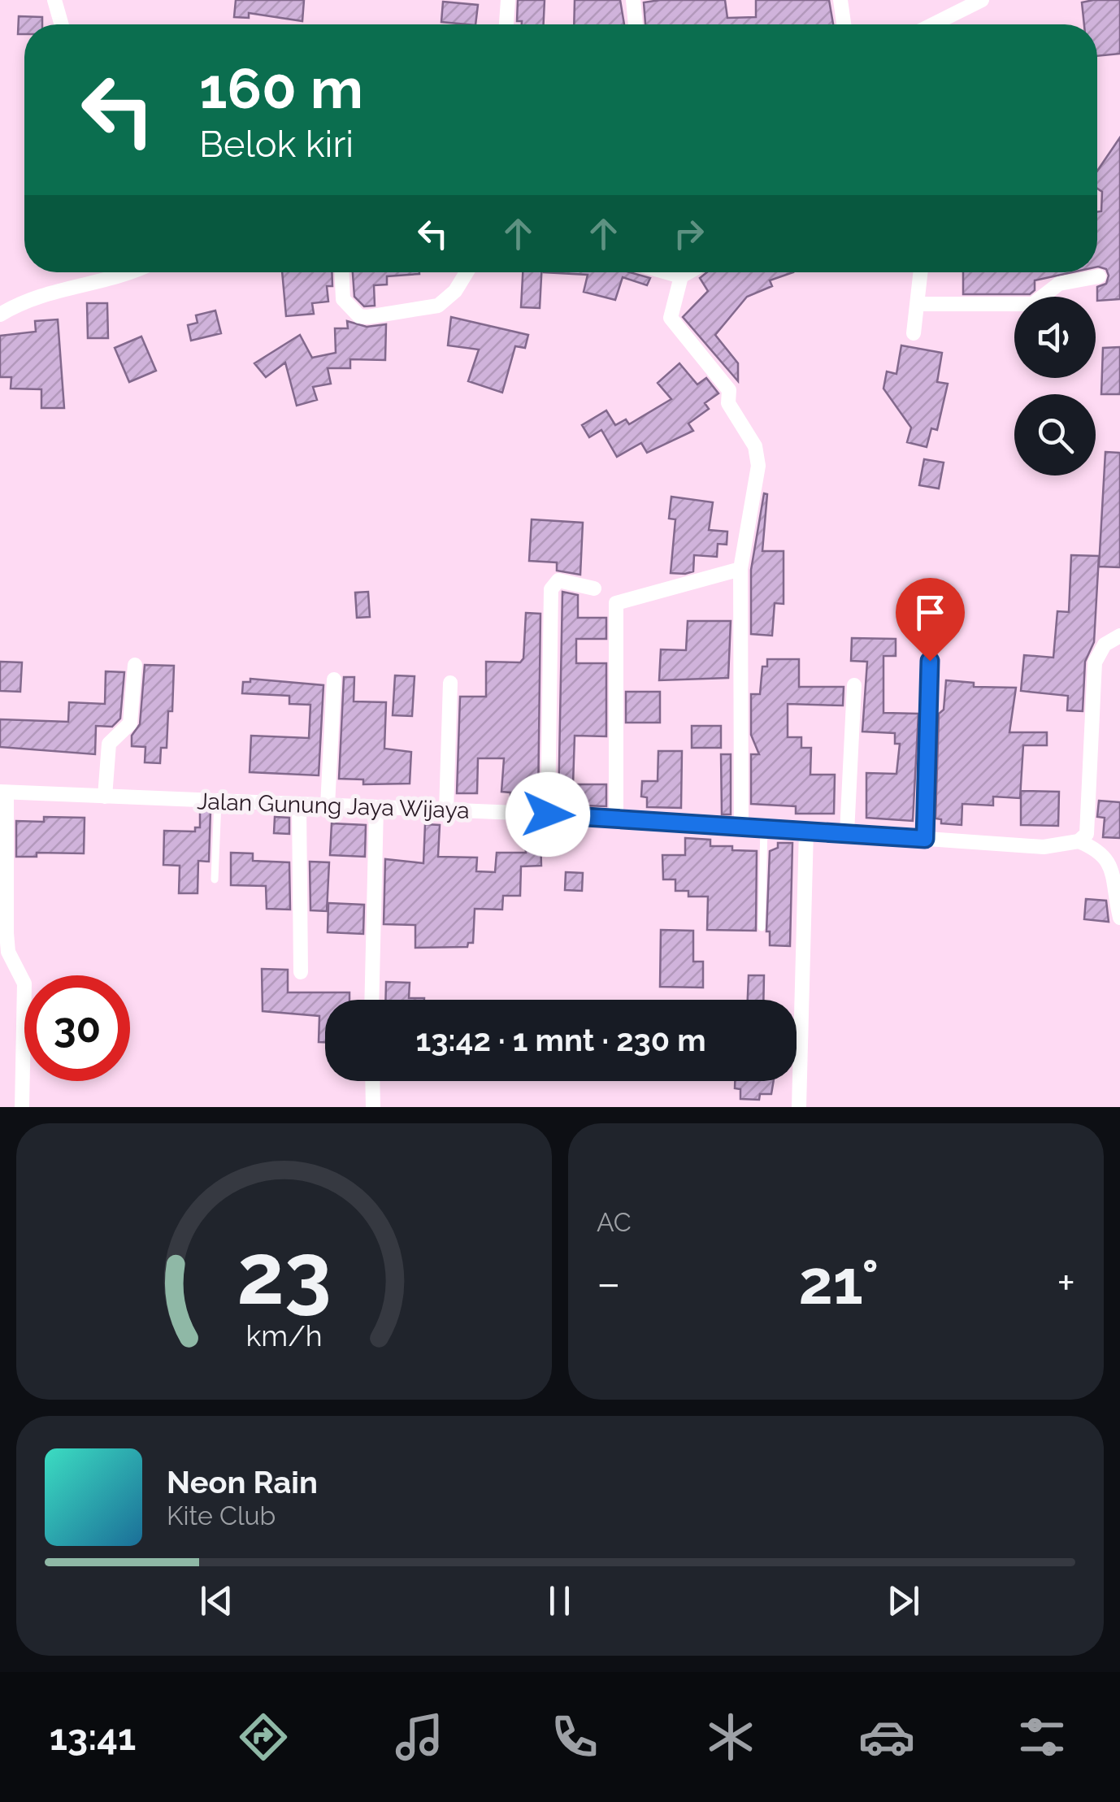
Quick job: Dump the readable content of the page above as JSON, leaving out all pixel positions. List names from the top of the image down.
{
  "streets": {
    "street": ["Jalan Gunung Jaya Wijaya"]
  },
  "page": {
    "turn": ["160 m", "Belok kiri"],
    "limit": "30",
    "trip": "13:42 · 1 mnt · 230 m",
    "tile": "AC",
    "heat": ["−", "21°", "+"],
    "song": ["Neon Rain", "Kite Club"],
    "tabs": "13:41",
    "gauge": ["23", "km/h"]
  }
}
